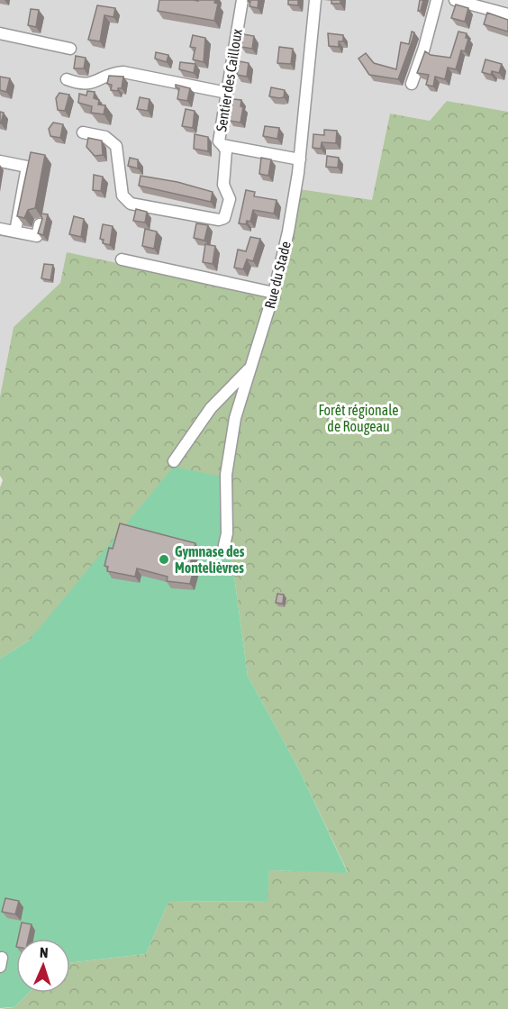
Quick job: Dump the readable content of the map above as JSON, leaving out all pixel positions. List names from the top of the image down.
{
  "streets": {
    "street": ["Sentier des Cailloux", "Rue du Stade"]
  },
  "crossings": [
    ["Sentier des Cailloux", "Rue du Stade"]
  ],
  "parks": ["Forêt régionale de Rougeau"],
  "places": ["Gymnase des Montelièvres"],
  "north": "top"
}
